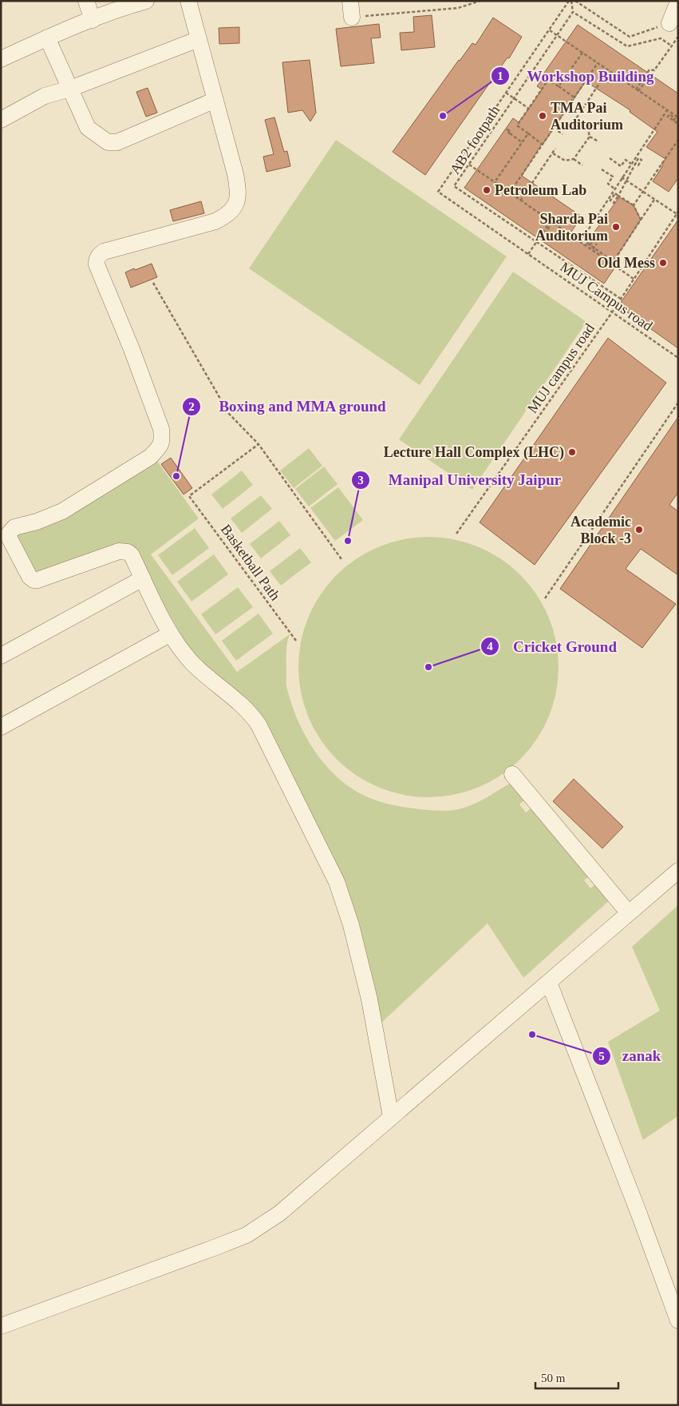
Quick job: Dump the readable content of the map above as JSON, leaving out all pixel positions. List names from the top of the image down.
{
  "streets": {
    "path": [
      "AB2 footpath",
      "MUJ Campus road",
      "MUJ campus road",
      "Basketball Path"
    ]
  },
  "crossings": [
    ["AB2 footpath", "MUJ campus road"],
    ["MUJ Campus road", "MUJ campus road"]
  ],
  "places": [
    "Workshop Building",
    "TMA Pai Auditorium",
    "Petroleum Lab",
    "Sharda Pai Auditorium",
    "Old Mess",
    "Lecture Hall Complex (LHC)",
    "Boxing and MMA ground",
    "Academic Block -3",
    "Manipal University Jaipur",
    "Cricket Ground",
    "zanak"
  ],
  "scale_bar": "50 m"
}
